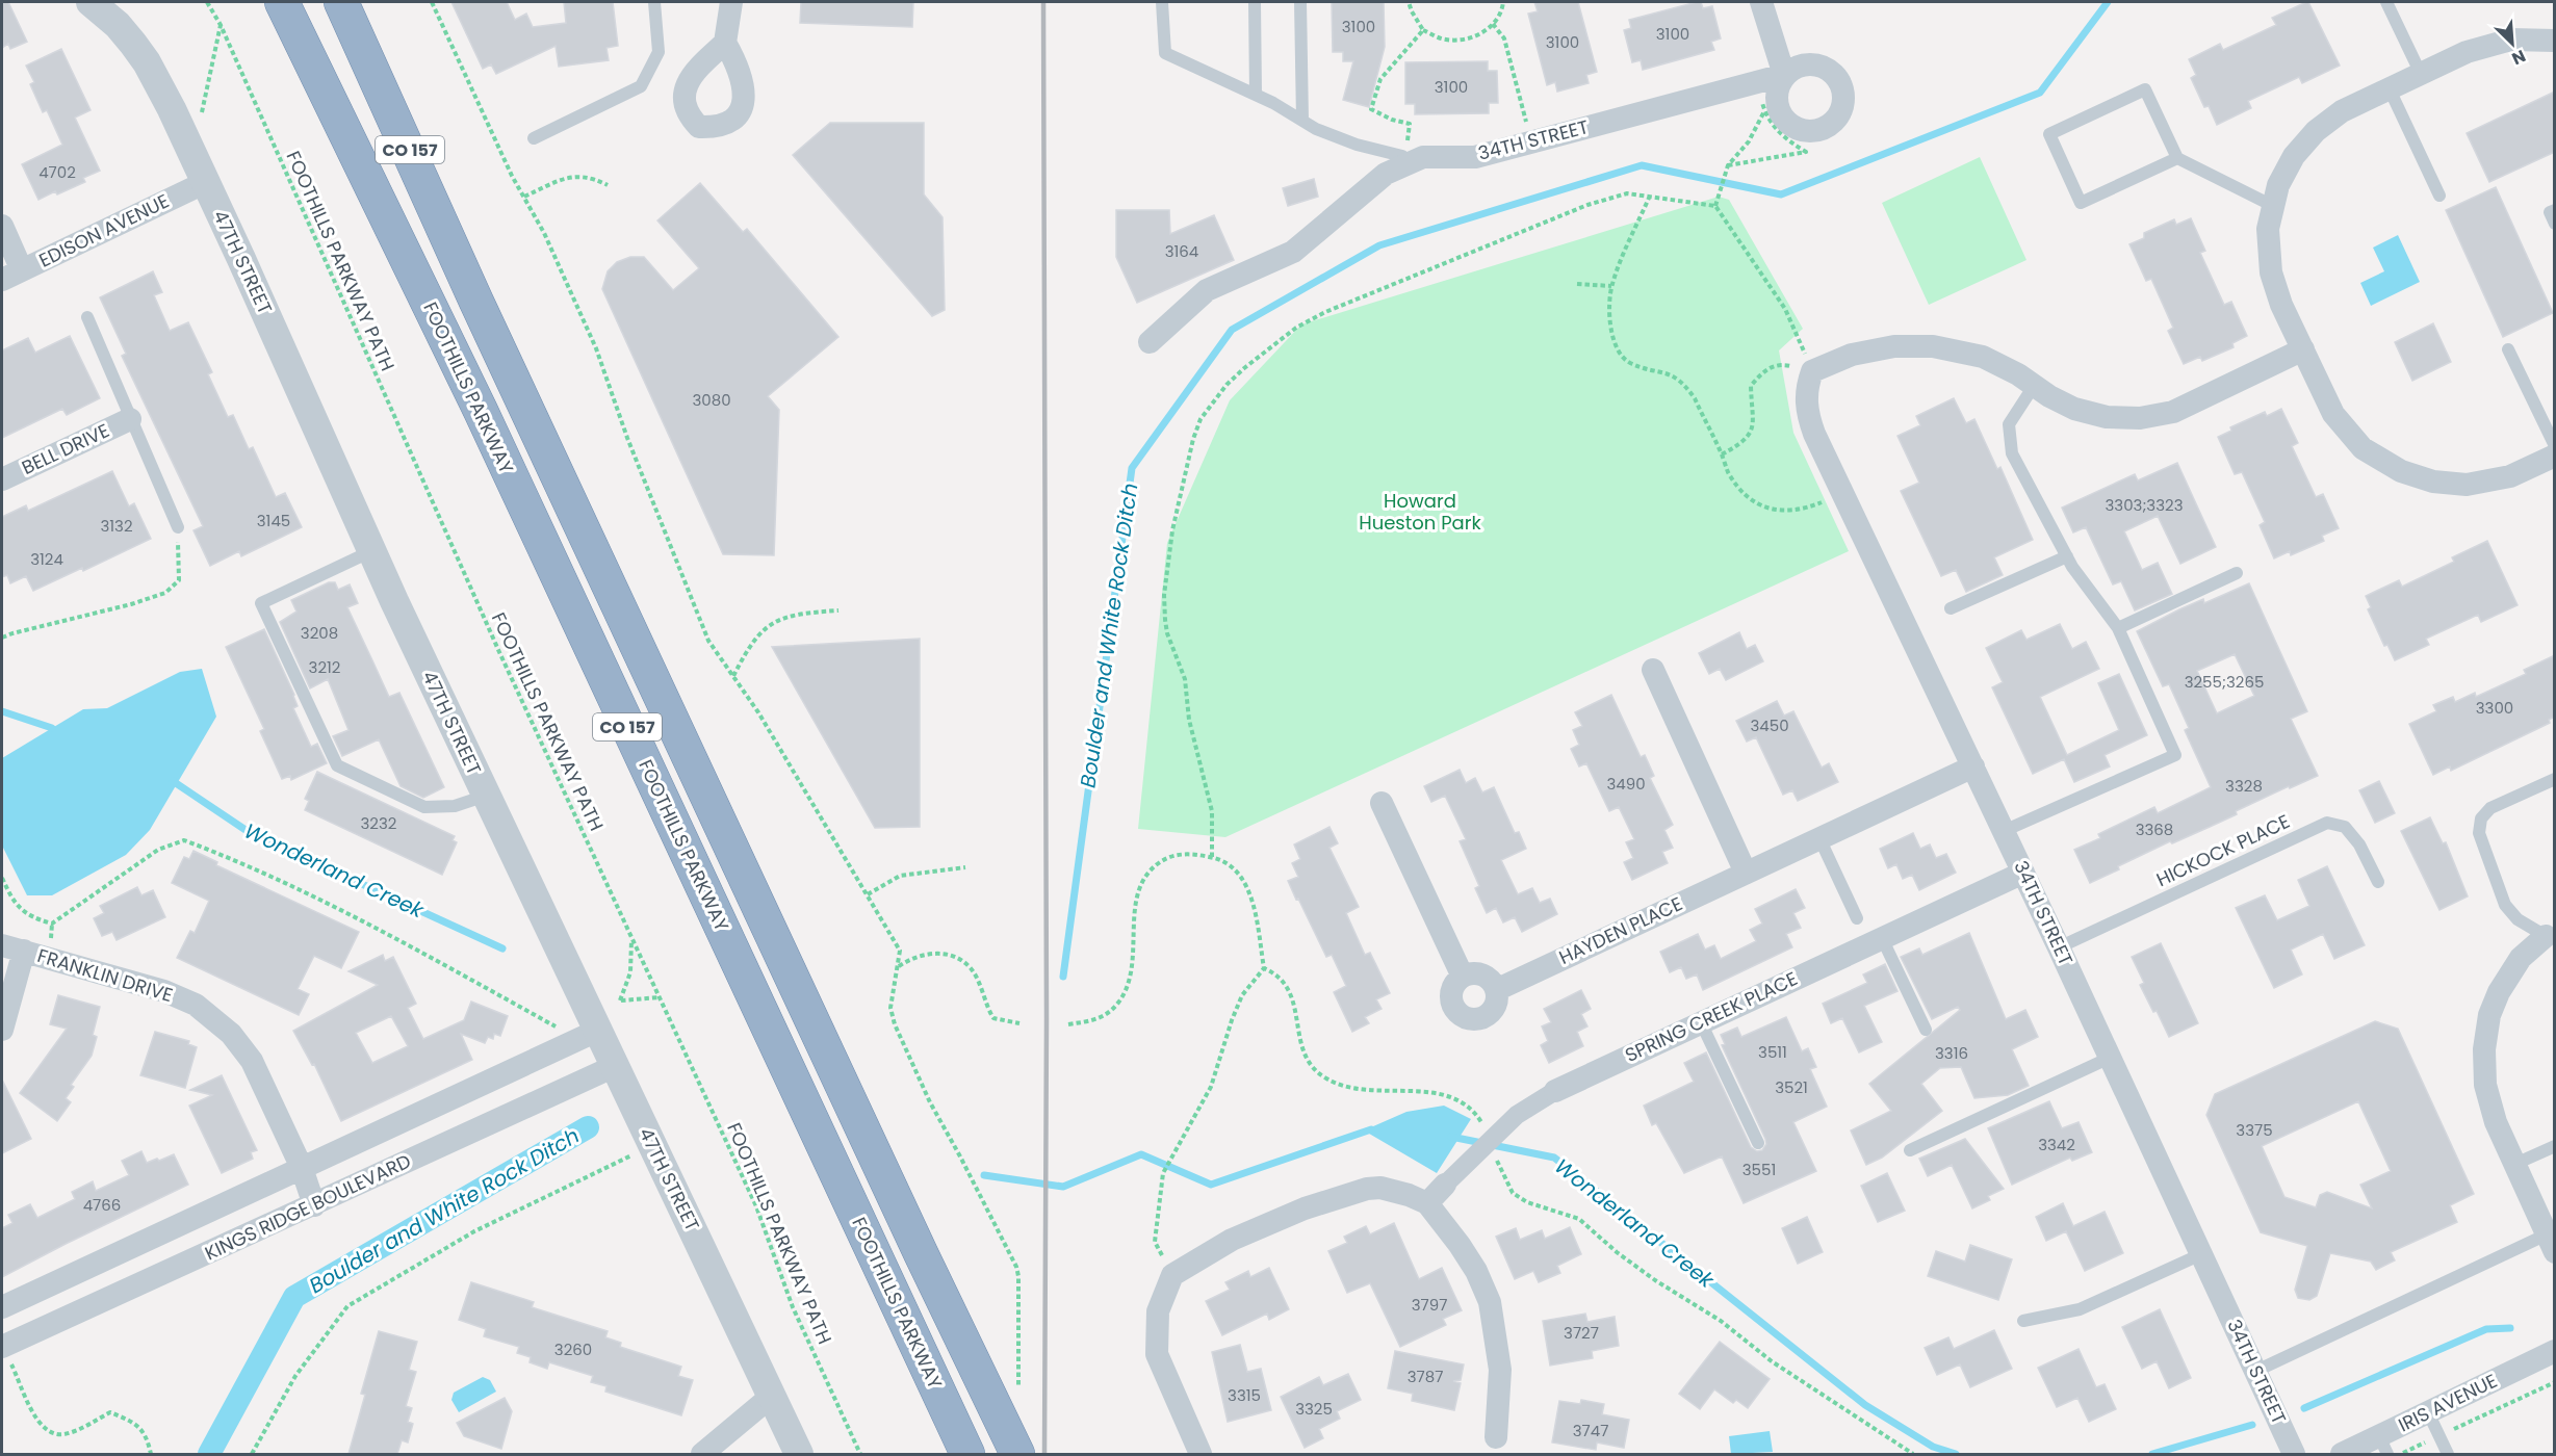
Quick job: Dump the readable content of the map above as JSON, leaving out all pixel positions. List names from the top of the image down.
{
  "streets": {
    "highway": ["CO 157", "FOOTHILLS PARKWAY"],
    "street": [
      "34TH STREET",
      "EDISON AVENUE",
      "47TH STREET",
      "BELL DRIVE",
      "HAYDEN PLACE",
      "FRANKLIN DRIVE",
      "SPRING CREEK PLACE",
      "KINGS RIDGE BOULEVARD",
      "IRIS AVENUE"
    ],
    "lane": ["HICKOCK PLACE"],
    "path": ["FOOTHILLS PARKWAY PATH"]
  },
  "crossings": [
    ["34TH STREET", "HICKOCK PLACE"],
    ["34TH STREET", "HAYDEN PLACE"],
    ["34TH STREET", "SPRING CREEK PLACE"],
    ["EDISON AVENUE", "47TH STREET"],
    ["47TH STREET", "KINGS RIDGE BOULEVARD"],
    ["FRANKLIN DRIVE", "KINGS RIDGE BOULEVARD"]
  ],
  "water": ["Boulder and White Rock Ditch", "Wonderland Creek"],
  "parks": ["Howard Hueston Park"],
  "house_numbers": [
    "3100",
    "3100",
    "3100",
    "3100",
    "4702",
    "3164",
    "3080",
    "3303;3323",
    "3145",
    "3132",
    "3124",
    "3208",
    "3212",
    "3255;3265",
    "3300",
    "3450",
    "3490",
    "3328",
    "3232",
    "3368",
    "3511",
    "3316",
    "3521",
    "3375",
    "3342",
    "3551",
    "4766",
    "3797",
    "3727",
    "3260",
    "3787",
    "3315",
    "3325",
    "3747"
  ],
  "north": "bottom right"
}
